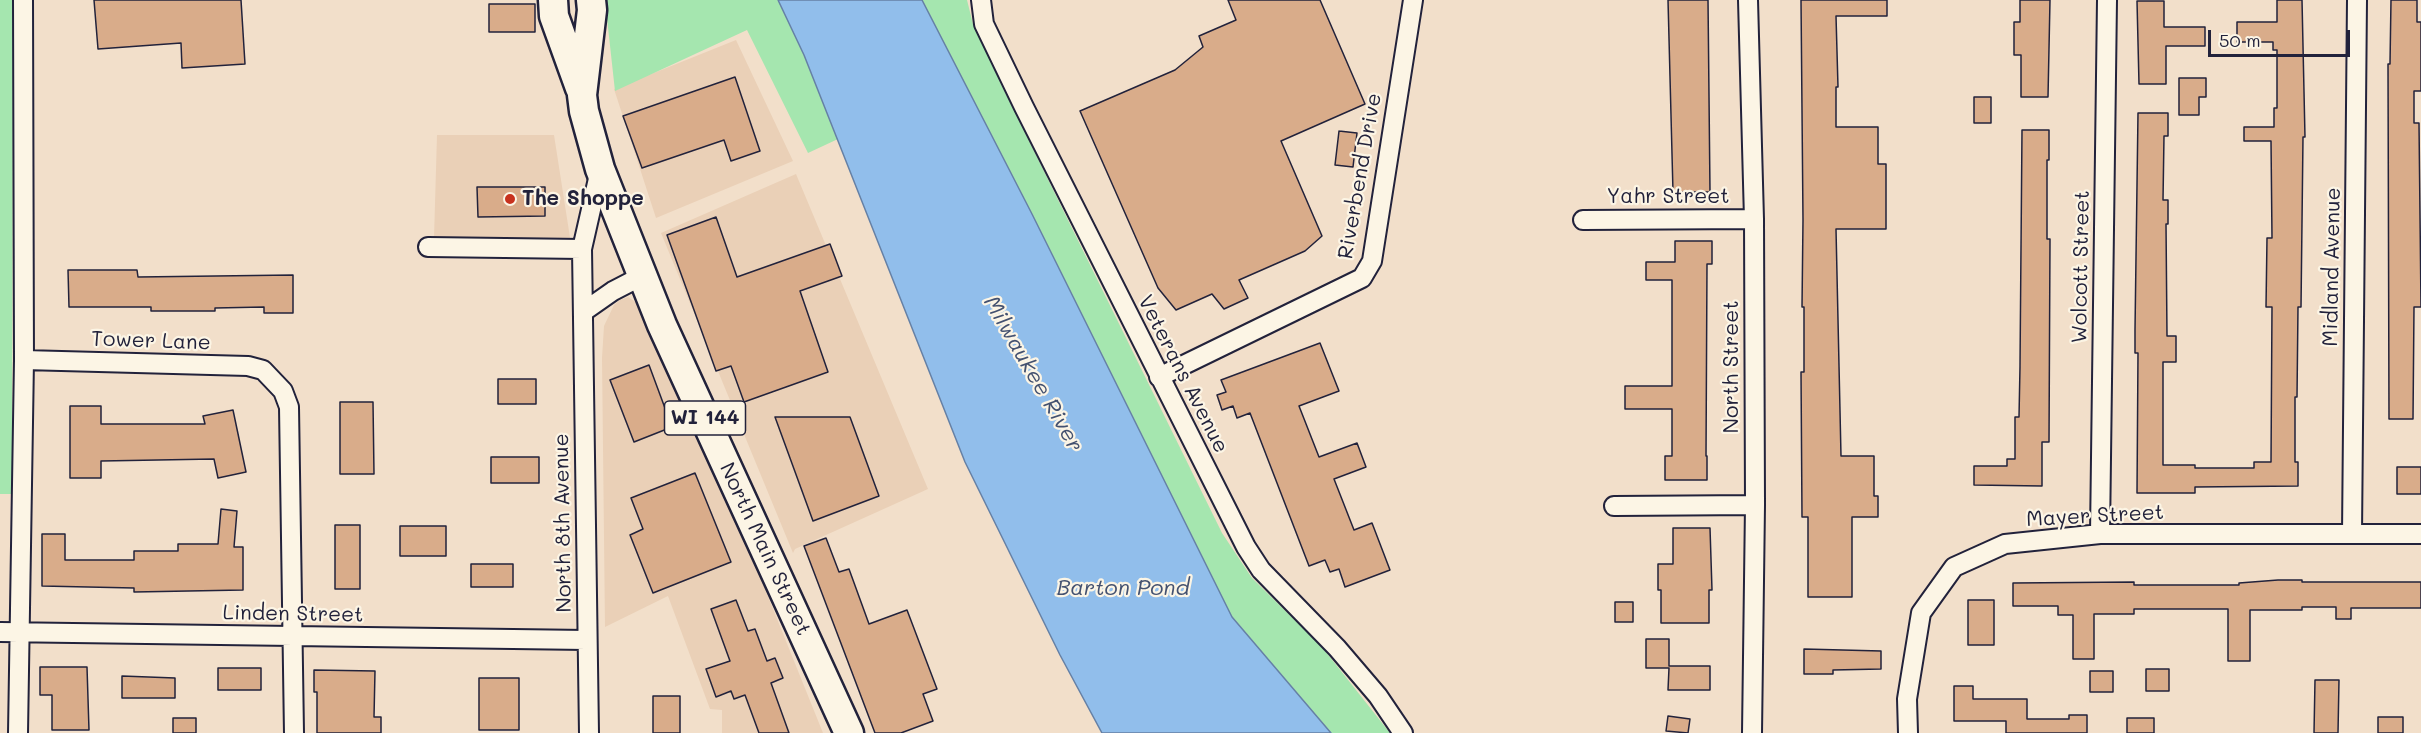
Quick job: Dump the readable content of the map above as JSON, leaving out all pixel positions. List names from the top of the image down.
{
  "streets": {
    "main road": ["WI 144", "North Main Street"],
    "street": [
      "Riverbend Drive",
      "Yahr Street",
      "Wolcott Street",
      "Midland Avenue",
      "Tower Lane",
      "North Street",
      "Veterans Avenue",
      "Mayer Street",
      "North 8th Avenue",
      "Linden Street"
    ]
  },
  "crossings": [
    ["Riverbend Drive", "Veterans Avenue"],
    ["Yahr Street", "North Street"],
    ["Wolcott Street", "Mayer Street"],
    ["Midland Avenue", "Mayer Street"],
    ["Tower Lane", "Linden Street"],
    ["North 8th Avenue", "North Main Street"],
    ["North 8th Avenue", "Linden Street"]
  ],
  "water": ["Milwaukee River", "Barton Pond"],
  "places": ["The Shoppe"],
  "scale_bar": "50 m"
}
